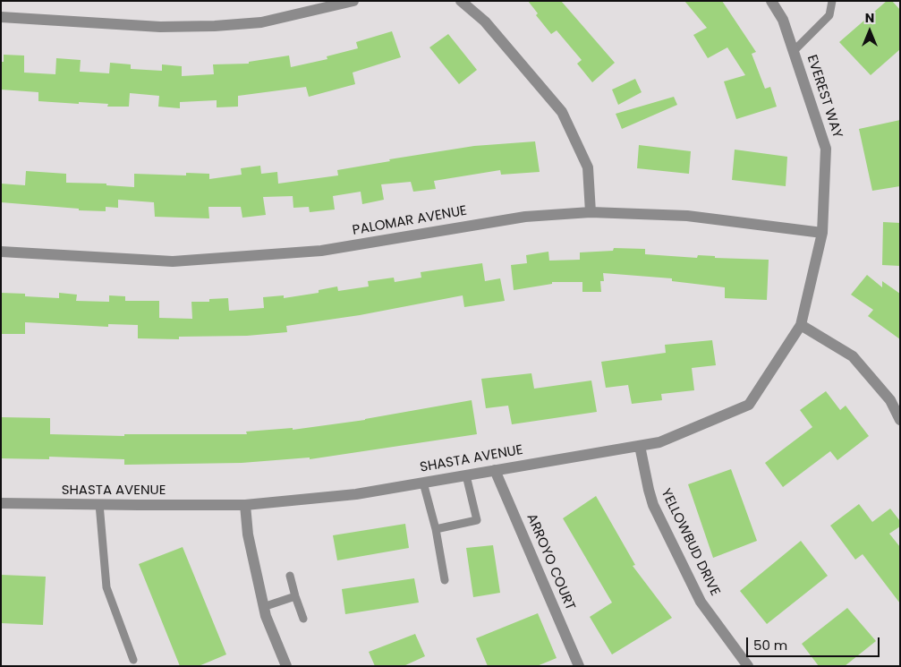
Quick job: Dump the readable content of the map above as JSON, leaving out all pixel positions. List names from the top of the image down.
{
  "streets": {
    "street": [
      "EVEREST WAY",
      "PALOMAR AVENUE",
      "SHASTA AVENUE",
      "YELLOWBUD DRIVE",
      "ARROYO COURT"
    ]
  },
  "crossings": [
    ["EVEREST WAY", "PALOMAR AVENUE"],
    ["EVEREST WAY", "SHASTA AVENUE"],
    ["PALOMAR AVENUE", "SHASTA AVENUE"],
    ["SHASTA AVENUE", "YELLOWBUD DRIVE"],
    ["SHASTA AVENUE", "ARROYO COURT"]
  ],
  "scale_bar": "50 m",
  "north": "top"
}
